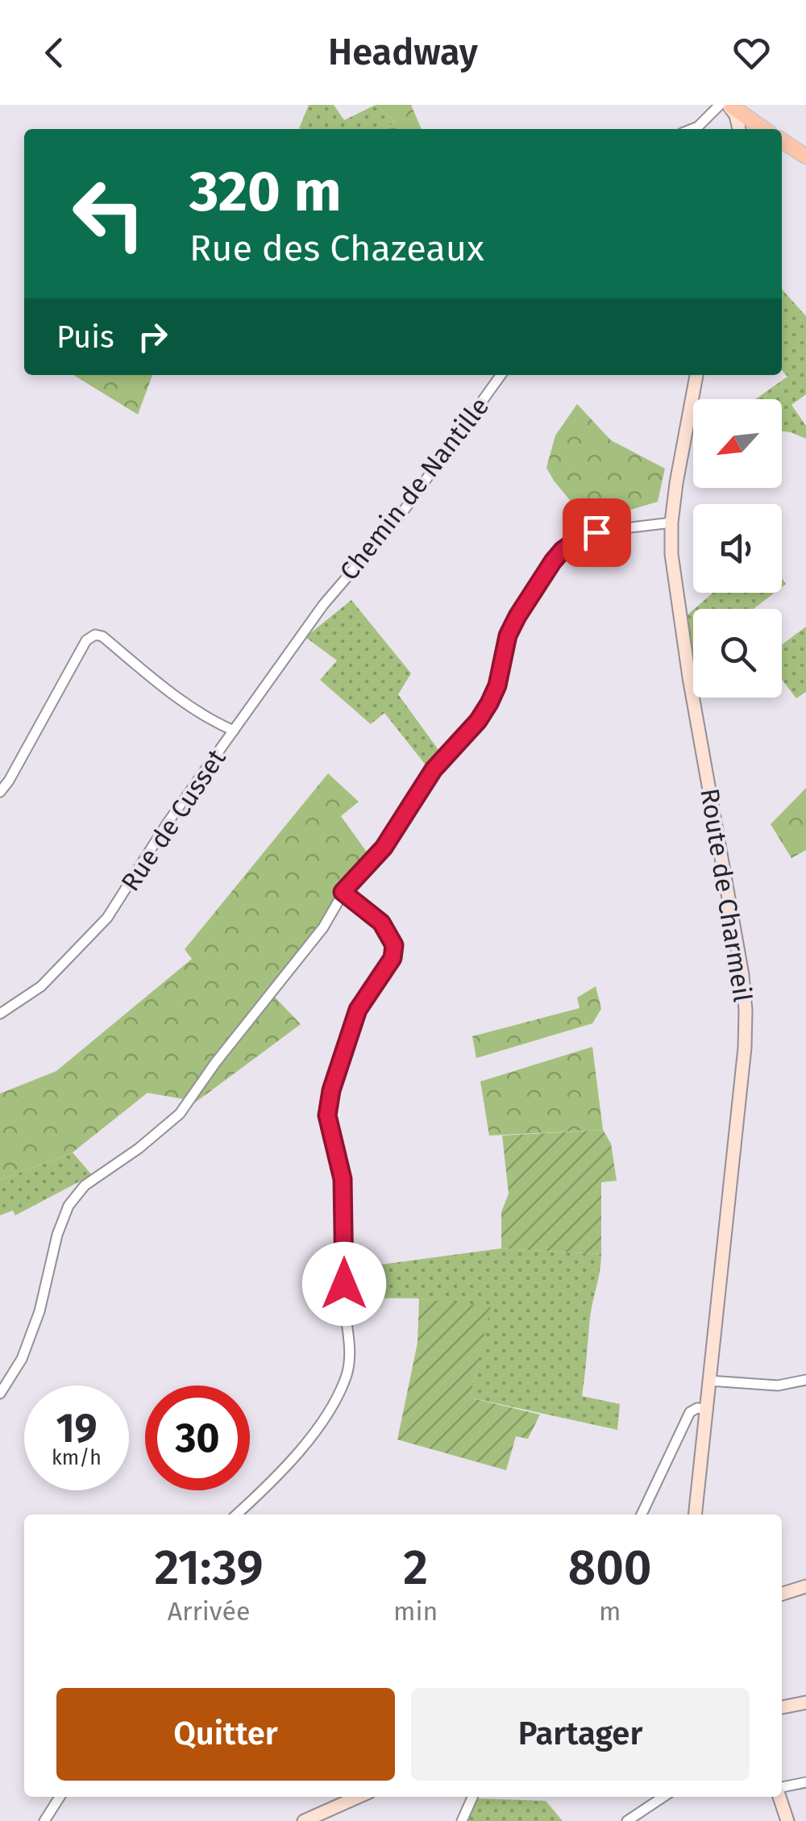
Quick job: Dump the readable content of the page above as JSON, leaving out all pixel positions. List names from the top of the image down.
{
  "streets": {
    "main road": ["Route de Charmeil"],
    "street": ["Chemin de Nantille", "Rue de Cusset"]
  },
  "crossings": [
    ["Chemin de Nantille", "Rue de Cusset"]
  ],
  "north": "bottom left",
  "page": {
    "header": "Headway",
    "turn": ["320 m", "Rue des Chazeaux"],
    "then": "Puis",
    "speed": "19 km/h",
    "limit": "30",
    "eta": [
      "21:39",
      "Arrivée",
      "2",
      "min",
      "800",
      "m"
    ],
    "buttons": ["Quitter", "Partager"]
  }
}
